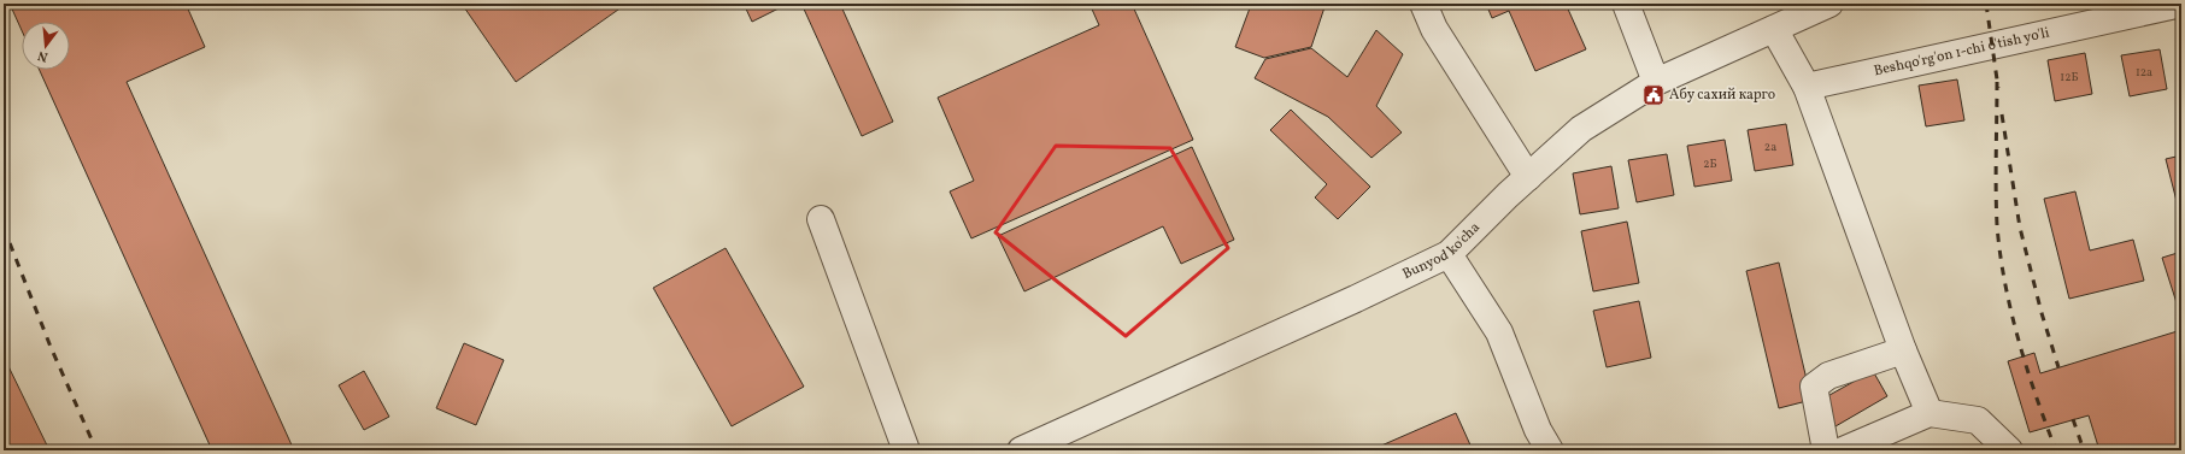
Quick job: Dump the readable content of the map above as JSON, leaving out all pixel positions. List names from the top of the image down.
{
  "streets": {
    "street": ["Beshqo'rg'on 1-chi o'tish yo'li", "Bunyod ko'cha"]
  },
  "places": {
    "public building": ["Абу сахий карго"]
  },
  "house_numbers": [
    "12a",
    "12Б",
    "2a",
    "2Б"
  ],
  "north": "bottom"
}
